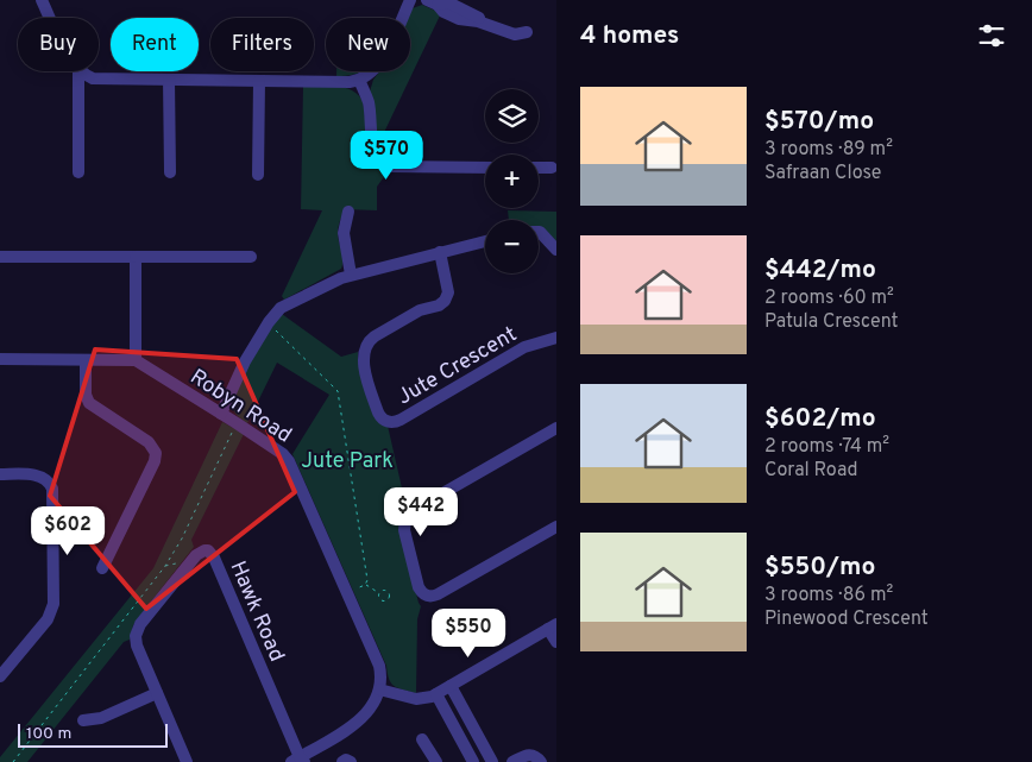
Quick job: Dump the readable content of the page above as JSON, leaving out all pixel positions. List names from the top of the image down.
{
  "streets": {
    "street": ["Jute Crescent", "Robyn Road", "Hawk Road"]
  },
  "parks": ["Jute Park"],
  "scale_bar": "100 m",
  "page": {
    "heading": "4 homes",
    "chip": [
      "Buy",
      "Rent",
      "Filters",
      "New"
    ],
    "list": [
      {
        "name": "$570/mo",
        "note": "3 rooms · 89 m² · Safraan Close"
      },
      {
        "name": "$442/mo",
        "note": "2 rooms · 60 m² · Patula Crescent"
      },
      {
        "name": "$602/mo",
        "note": "2 rooms · 74 m² · Coral Road"
      },
      {
        "name": "$550/mo",
        "note": "3 rooms · 86 m² · Pinewood Crescent"
      }
    ],
    "map_buttons": ["+", "−"],
    "price": [
      "$570",
      "$442",
      "$602",
      "$550"
    ],
    "scale": "100 m"
  }
}
